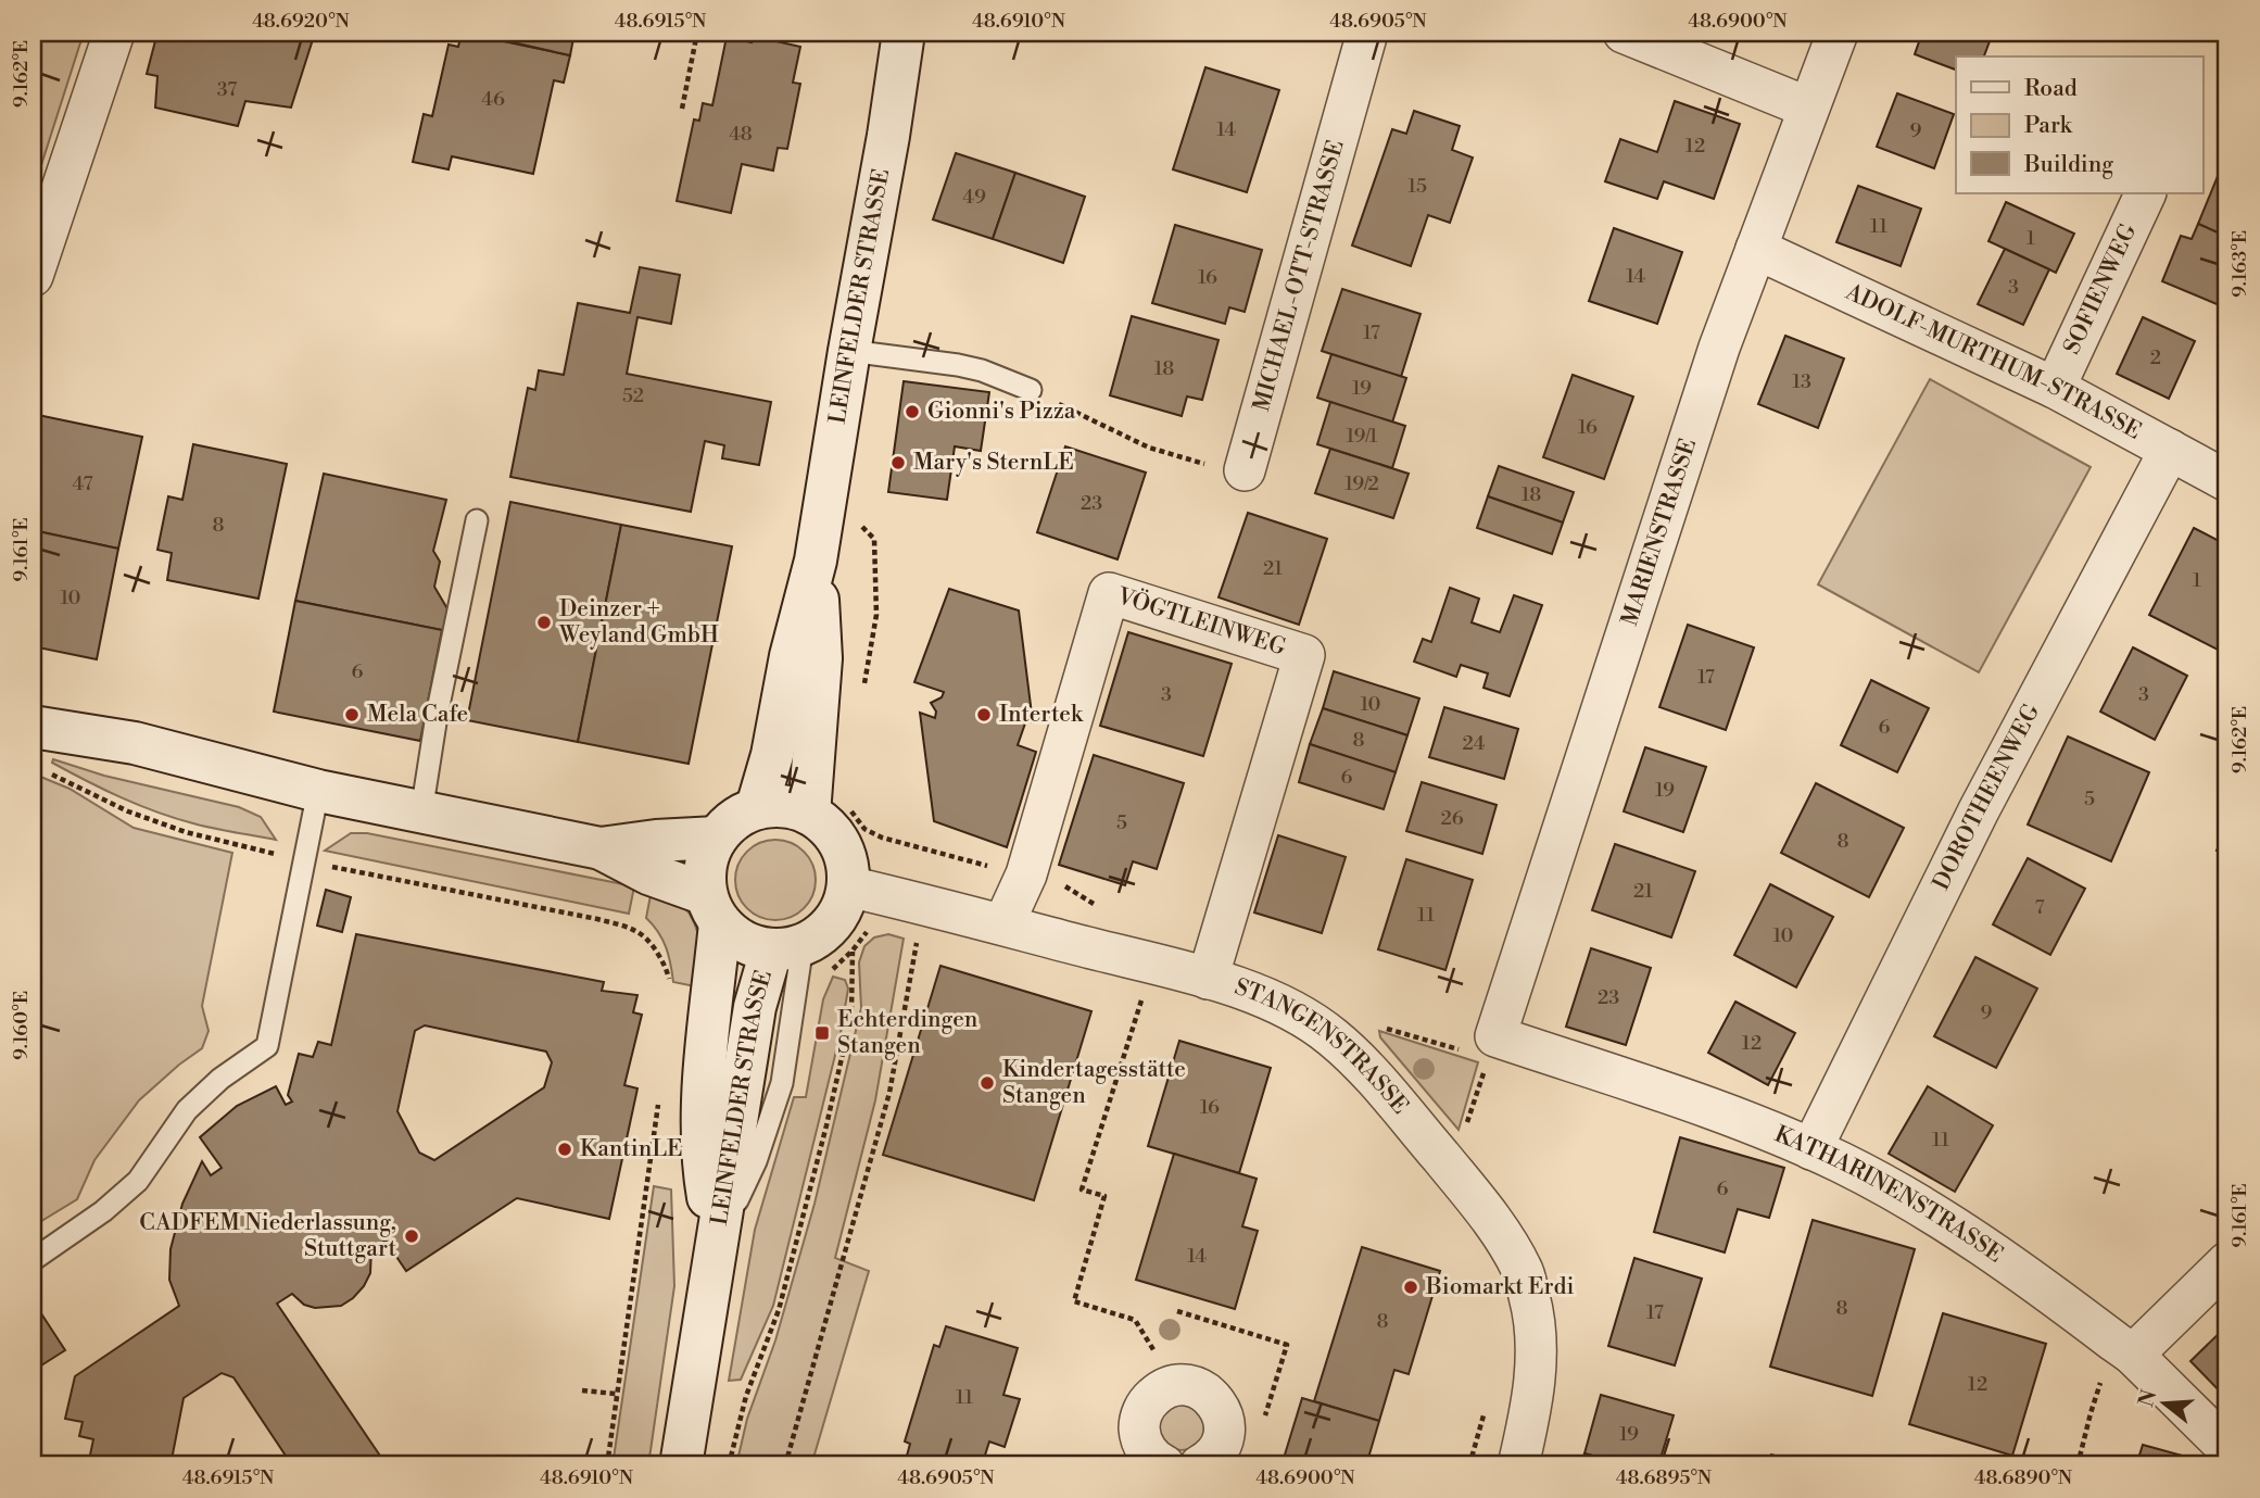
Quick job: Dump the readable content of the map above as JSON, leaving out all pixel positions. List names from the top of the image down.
{
  "streets": {
    "main road": ["LEINFELDER STRASSE"],
    "street": [
      "MICHAEL-OTT-STRASSE",
      "SOFIENWEG",
      "ADOLF-MURTHUM-STRASSE",
      "MARIENSTRASSE",
      "VÖGTLEINWEG",
      "DOROTHEENWEG",
      "STANGENSTRASSE",
      "KATHARINENSTRASSE"
    ]
  },
  "crossings": [
    ["SOFIENWEG", "ADOLF-MURTHUM-STRASSE"],
    ["LEINFELDER STRASSE", "STANGENSTRASSE"],
    ["ADOLF-MURTHUM-STRASSE", "MARIENSTRASSE"],
    ["ADOLF-MURTHUM-STRASSE", "DOROTHEENWEG"],
    ["MARIENSTRASSE", "KATHARINENSTRASSE"],
    ["VÖGTLEINWEG", "STANGENSTRASSE"],
    ["DOROTHEENWEG", "KATHARINENSTRASSE"]
  ],
  "places": {
    "other": [
      "Gionni's Pizza",
      "Mary's SternLE",
      "Deinzer + Weyland GmbH",
      "Mela Cafe",
      "Intertek",
      "Kindertagesstätte Stangen",
      "KantinLE",
      "CADFEM Niederlassung, Stuttgart",
      "Biomarkt Erdi"
    ],
    "transit": ["Echterdingen Stangen"]
  },
  "house_numbers": [
    "37",
    "46",
    "14",
    "9",
    "48",
    "12",
    "15",
    "49",
    "11",
    "1",
    "14",
    "16",
    "3",
    "17",
    "2",
    "18",
    "13",
    "19",
    "52",
    "16",
    "19/1",
    "47",
    "19/2",
    "18",
    "23",
    "8",
    "21",
    "1",
    "10",
    "6",
    "17",
    "3",
    "3",
    "10",
    "6",
    "8",
    "24",
    "6",
    "19",
    "5",
    "26",
    "5",
    "8",
    "21",
    "7",
    "11",
    "10",
    "23",
    "9",
    "12",
    "16",
    "11",
    "6",
    "14",
    "8",
    "17",
    "8",
    "12",
    "11",
    "19"
  ],
  "legend": ["Road", "Park", "Building"],
  "north": "left",
  "coordinates": [
    "48.6920°N",
    "48.6915°N",
    "48.6910°N",
    "48.6905°N",
    "48.6900°N",
    "9.162°E",
    "9.163°E",
    "9.161°E",
    "9.160°E",
    "48.6895°N",
    "48.6890°N"
  ]
}
